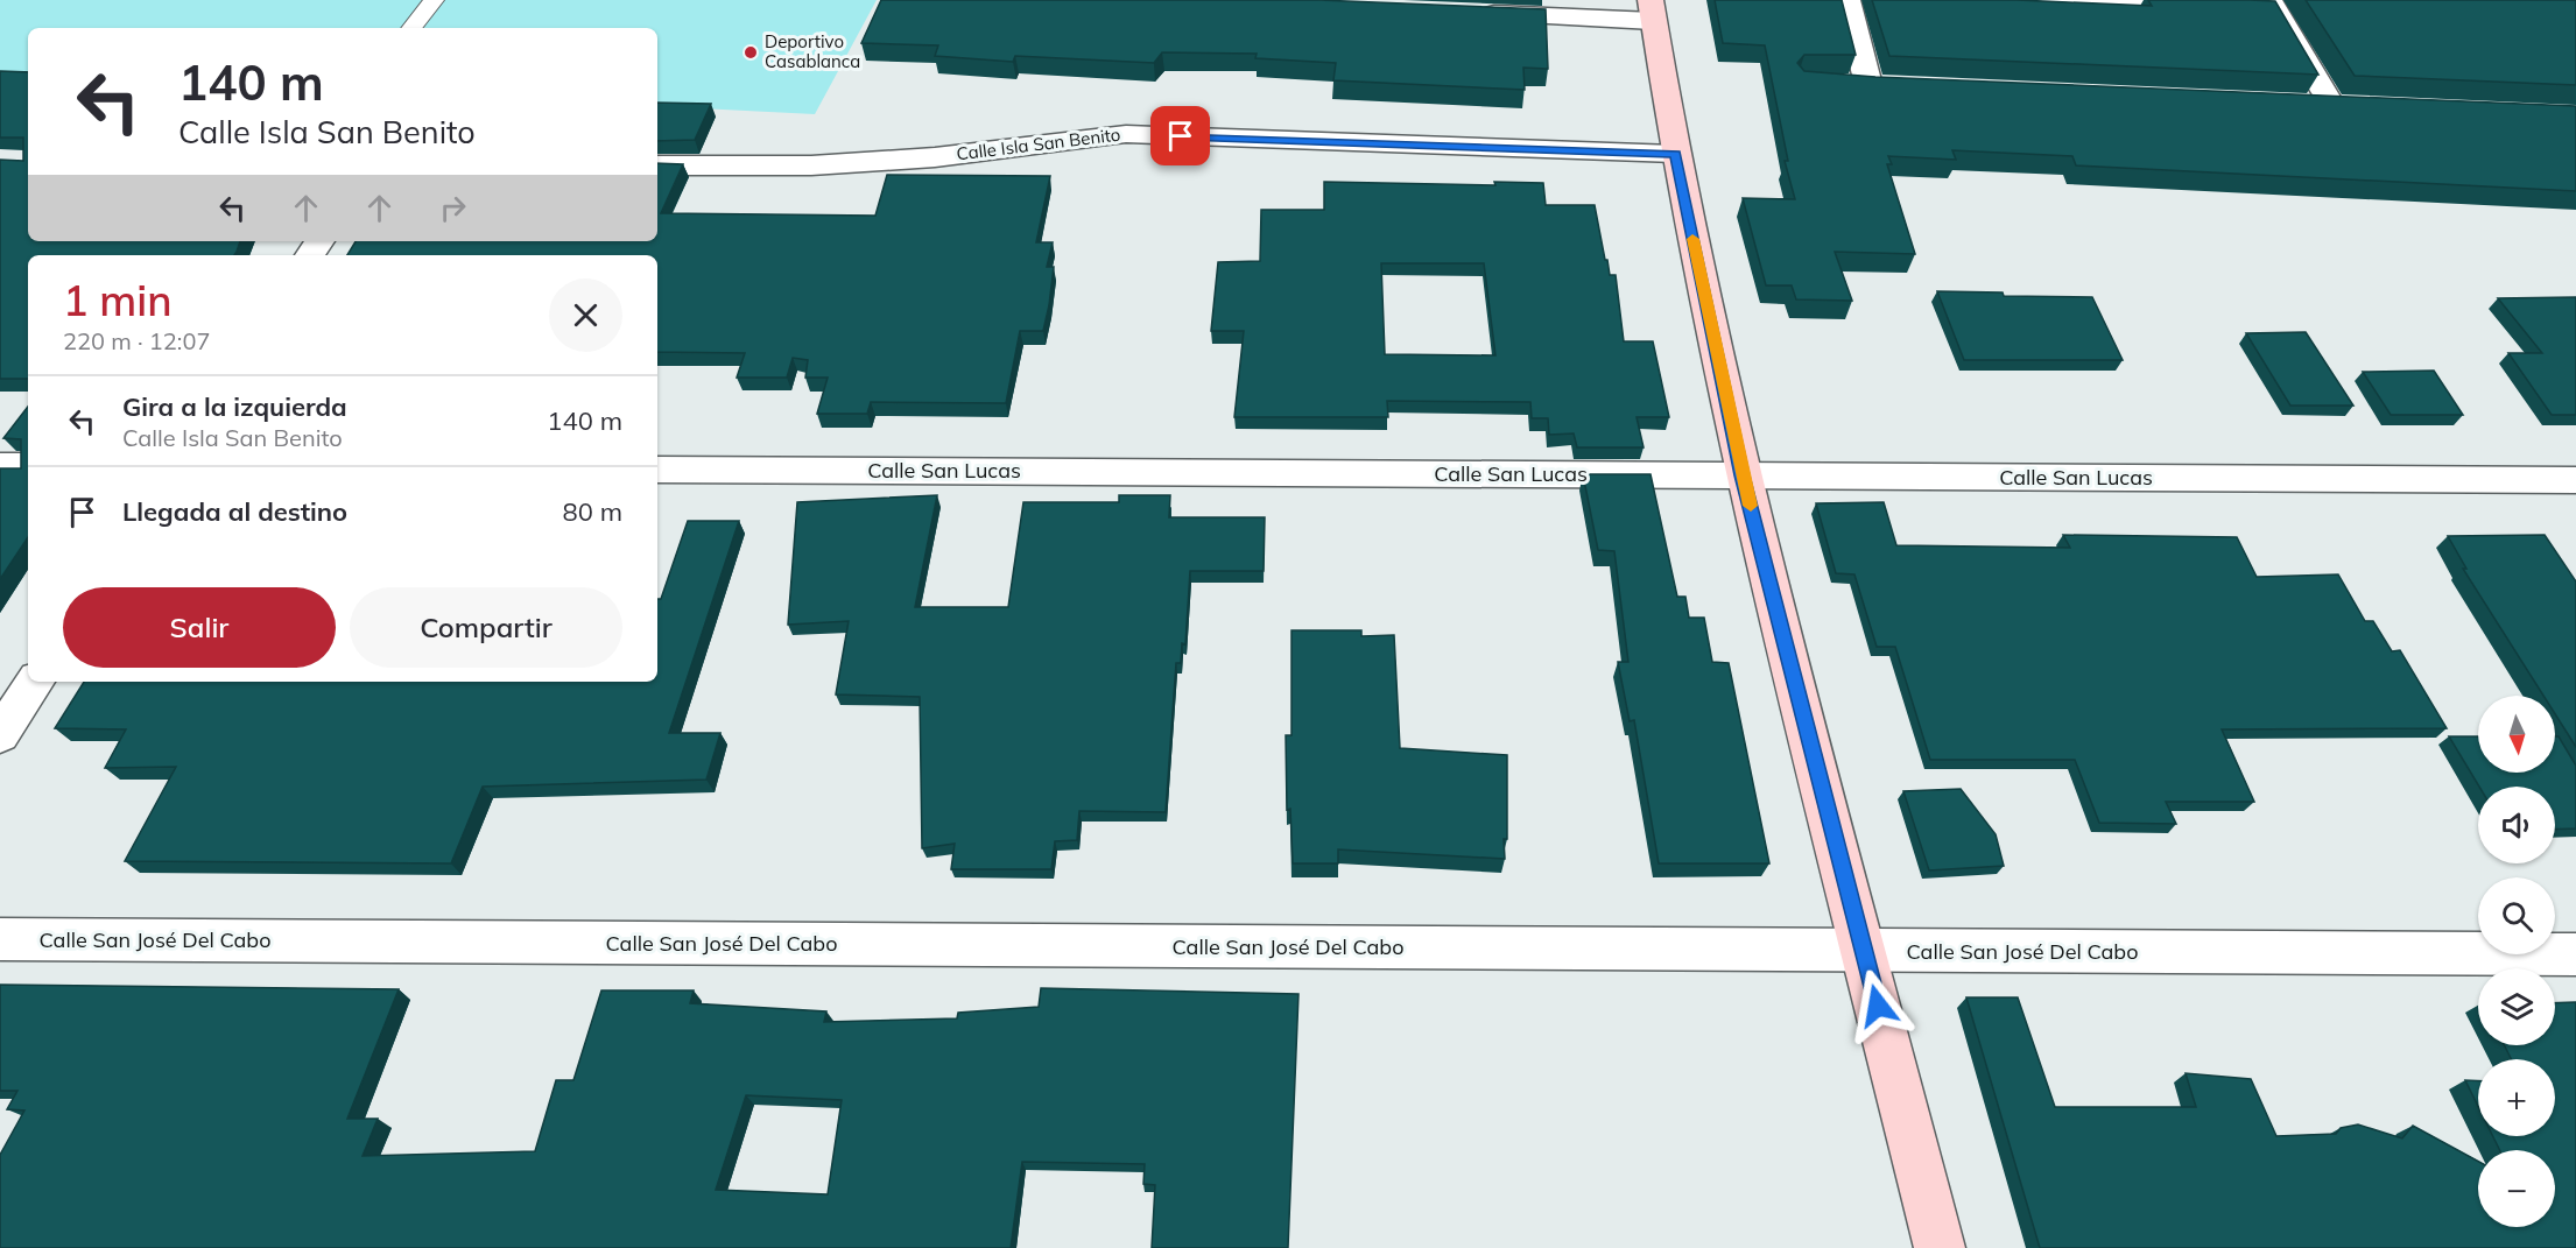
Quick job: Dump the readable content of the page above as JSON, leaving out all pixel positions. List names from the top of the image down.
{
  "streets": {
    "street": ["Calle Isla San Benito", "Calle San Lucas", "Calle San José Del Cabo"]
  },
  "places": ["Deportivo Casablanca"],
  "north": "bottom",
  "page": {
    "turn": ["140 m", "Calle Isla San Benito"],
    "heading": ["1 min", "220 m · 12:07"],
    "list": [
      {
        "name": "Gira a la izquierda",
        "note": "Calle Isla San Benito",
        "value": "140 m"
      },
      {
        "name": "Llegada al destino",
        "value": "80 m"
      }
    ],
    "buttons": ["Salir", "Compartir"],
    "map_buttons": ["+", "−"]
  }
}
